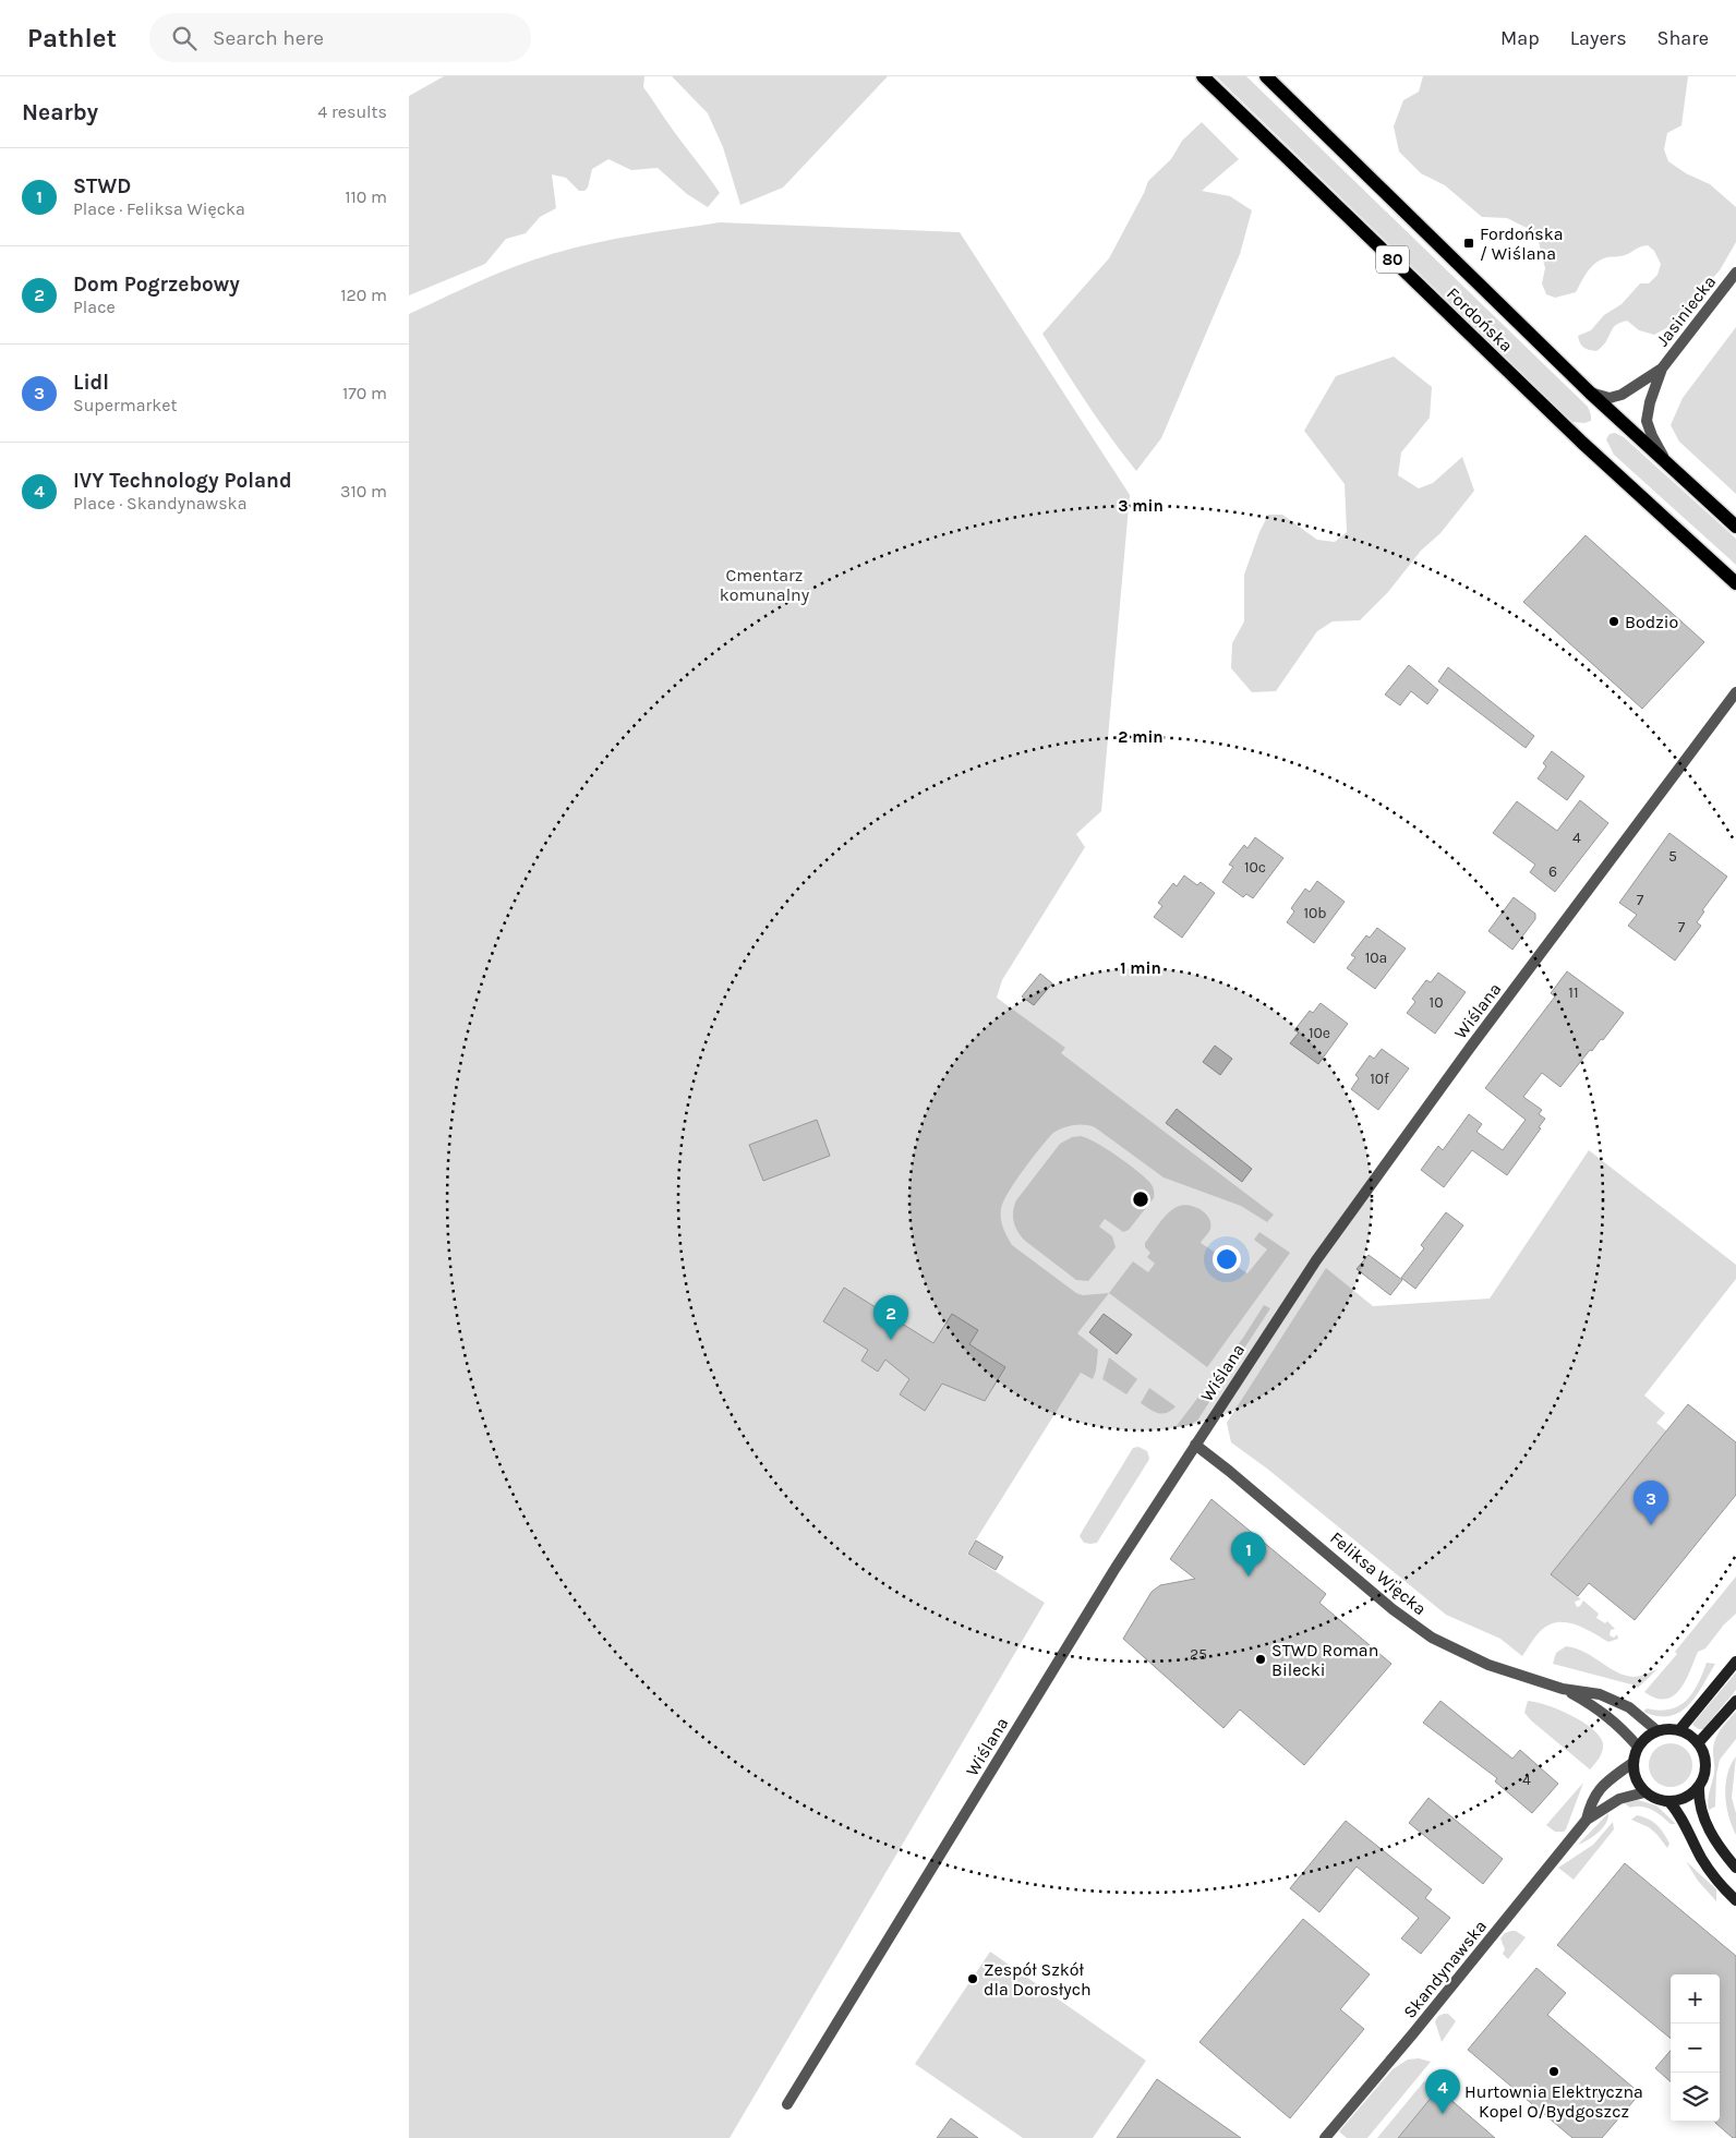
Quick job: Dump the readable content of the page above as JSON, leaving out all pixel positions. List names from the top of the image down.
{
  "streets": {
    "main road": ["80", "Fordońska"],
    "street": [
      "Jasiniecka",
      "Wiślana",
      "Feliksa Więcka",
      "Skandynawska"
    ]
  },
  "crossings": [
    ["Jasiniecka", "Fordońska"],
    ["Wiślana", "Feliksa Więcka"],
    ["Feliksa Więcka", "Skandynawska"]
  ],
  "parks": ["Cmentarz komunalny"],
  "places": {
    "transit": ["Fordońska / Wiślana"],
    "other": [
      "Bodzio",
      "STWD Roman Bilecki",
      "Zespół Szkół dla Dorosłych",
      "Hurtownia Elektryczna Kopel O/Bydgoszcz"
    ]
  },
  "house_numbers": [
    "4",
    "5",
    "10c",
    "6",
    "7",
    "10b",
    "7",
    "10a",
    "11",
    "10",
    "10e",
    "10f",
    "25",
    "4"
  ],
  "page": {
    "header": "Pathlet",
    "search": "Search here",
    "nav": ["Map", "Layers", "Share"],
    "heading": ["Nearby", "4 results"],
    "list": [
      {
        "mark": "1",
        "name": "STWD",
        "note": "Place · Feliksa Więcka",
        "value": "110 m"
      },
      {
        "mark": "2",
        "name": "Dom Pogrzebowy",
        "note": "Place",
        "value": "120 m"
      },
      {
        "mark": "3",
        "name": "Lidl",
        "note": "Supermarket",
        "value": "170 m"
      },
      {
        "mark": "4",
        "name": "IVY Technology Poland",
        "note": "Place · Skandynawska",
        "value": "310 m"
      }
    ],
    "pins": [
      "2",
      "3",
      "1",
      "4"
    ],
    "map_buttons": ["+", "−"]
  },
  "rings": ["3 min", "2 min", "1 min"]
}
